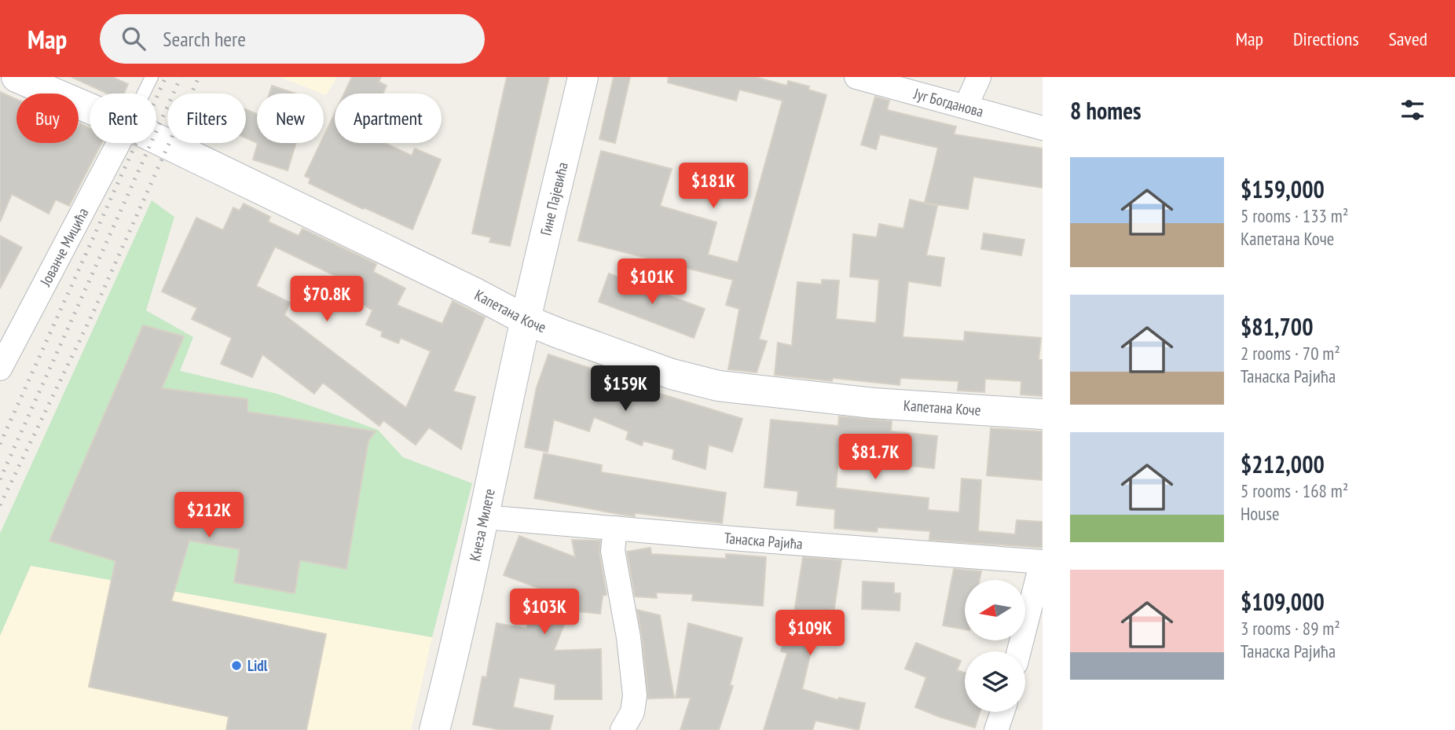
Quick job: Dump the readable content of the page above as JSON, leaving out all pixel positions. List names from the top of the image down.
{
  "streets": {
    "main road": ["Гине Пајевића", "Капетана Коче", "Кнеза Милете"],
    "street": ["Југ Богданова", "Јованче Мицића", "Танаска Рајића"]
  },
  "crossings": [
    ["Гине Пајевића", "Капетана Коче"],
    ["Гине Пајевића", "Кнеза Милете"],
    ["Капетана Коче", "Кнеза Милете"],
    ["Кнеза Милете", "Танаска Рајића"]
  ],
  "places": ["Lidl"],
  "north": "left",
  "page": {
    "header": "Map",
    "search": "Search here",
    "nav": ["Map", "Directions", "Saved"],
    "heading": "8 homes",
    "chip": [
      "Buy",
      "Rent",
      "Filters",
      "New",
      "Apartment"
    ],
    "list": [
      {
        "name": "$159,000",
        "note": "5 rooms · 133 m² · Капетана Коче"
      },
      {
        "name": "$81,700",
        "note": "2 rooms · 70 m² · Танаска Рајића"
      },
      {
        "name": "$212,000",
        "note": "5 rooms · 168 m² · House"
      },
      {
        "name": "$109,000",
        "note": "3 rooms · 89 m² · Танаска Рајића"
      }
    ],
    "price": [
      "$181K",
      "$101K",
      "$70.8K",
      "$159K",
      "$81.7K",
      "$212K",
      "$103K",
      "$109K"
    ]
  }
}
